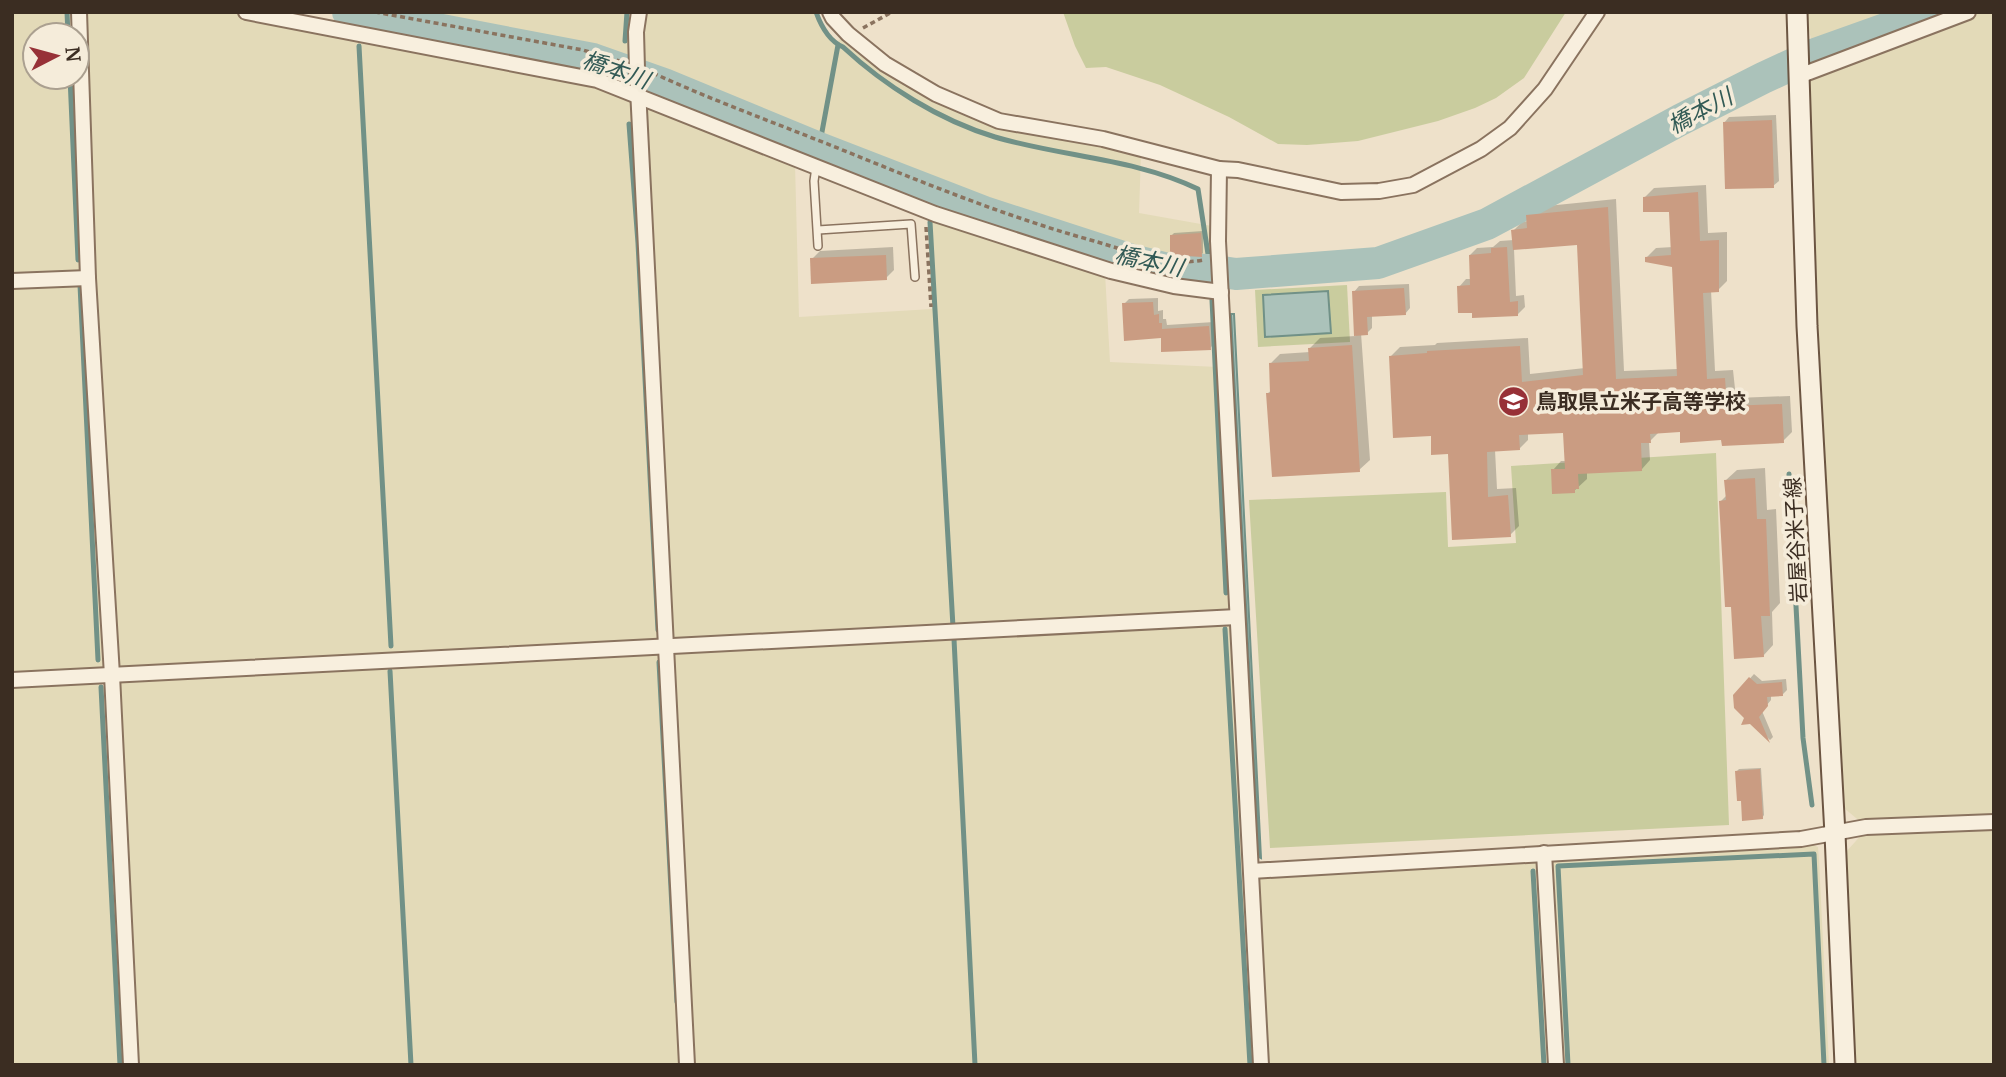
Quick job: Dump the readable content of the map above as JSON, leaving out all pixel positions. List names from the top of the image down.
{
  "streets": {
    "main road": ["岩屋谷米子線"]
  },
  "water": ["橋本川"],
  "places": {
    "school or university": ["鳥取県立米子高等学校"]
  },
  "north": "right"
}
